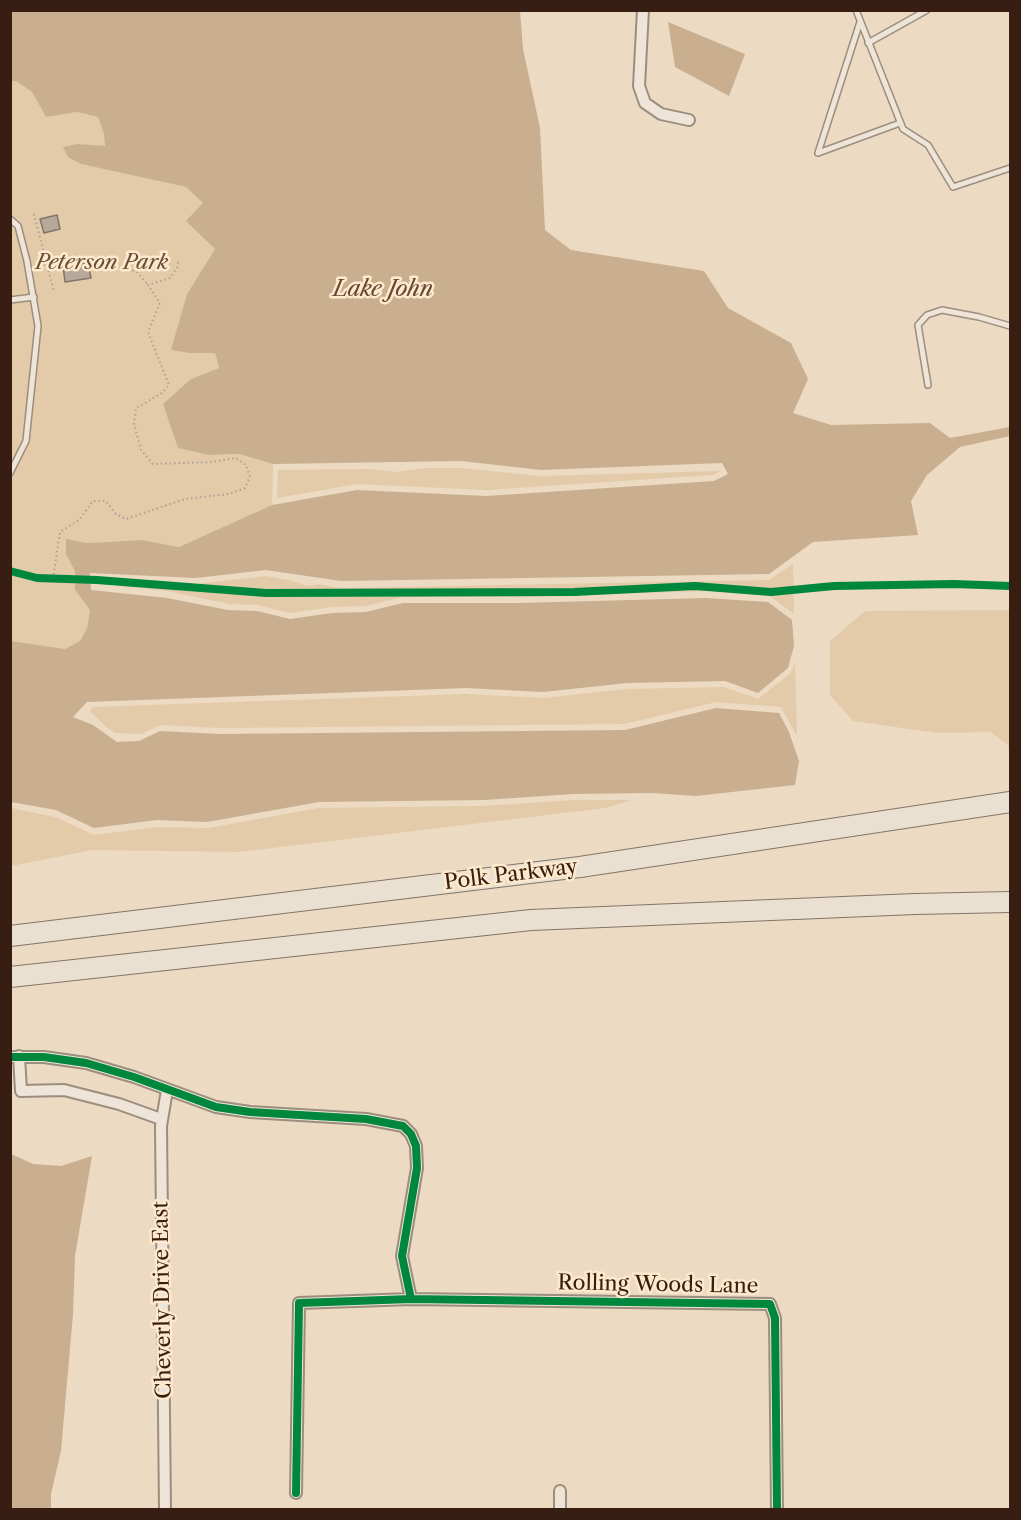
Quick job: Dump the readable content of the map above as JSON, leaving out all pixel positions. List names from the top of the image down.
{
  "streets": {
    "highway": ["Polk Parkway"],
    "street": ["Rolling Woods Lane", "Cheverly Drive East"]
  },
  "water": ["Lake John"],
  "parks": ["Peterson Park"]
}
